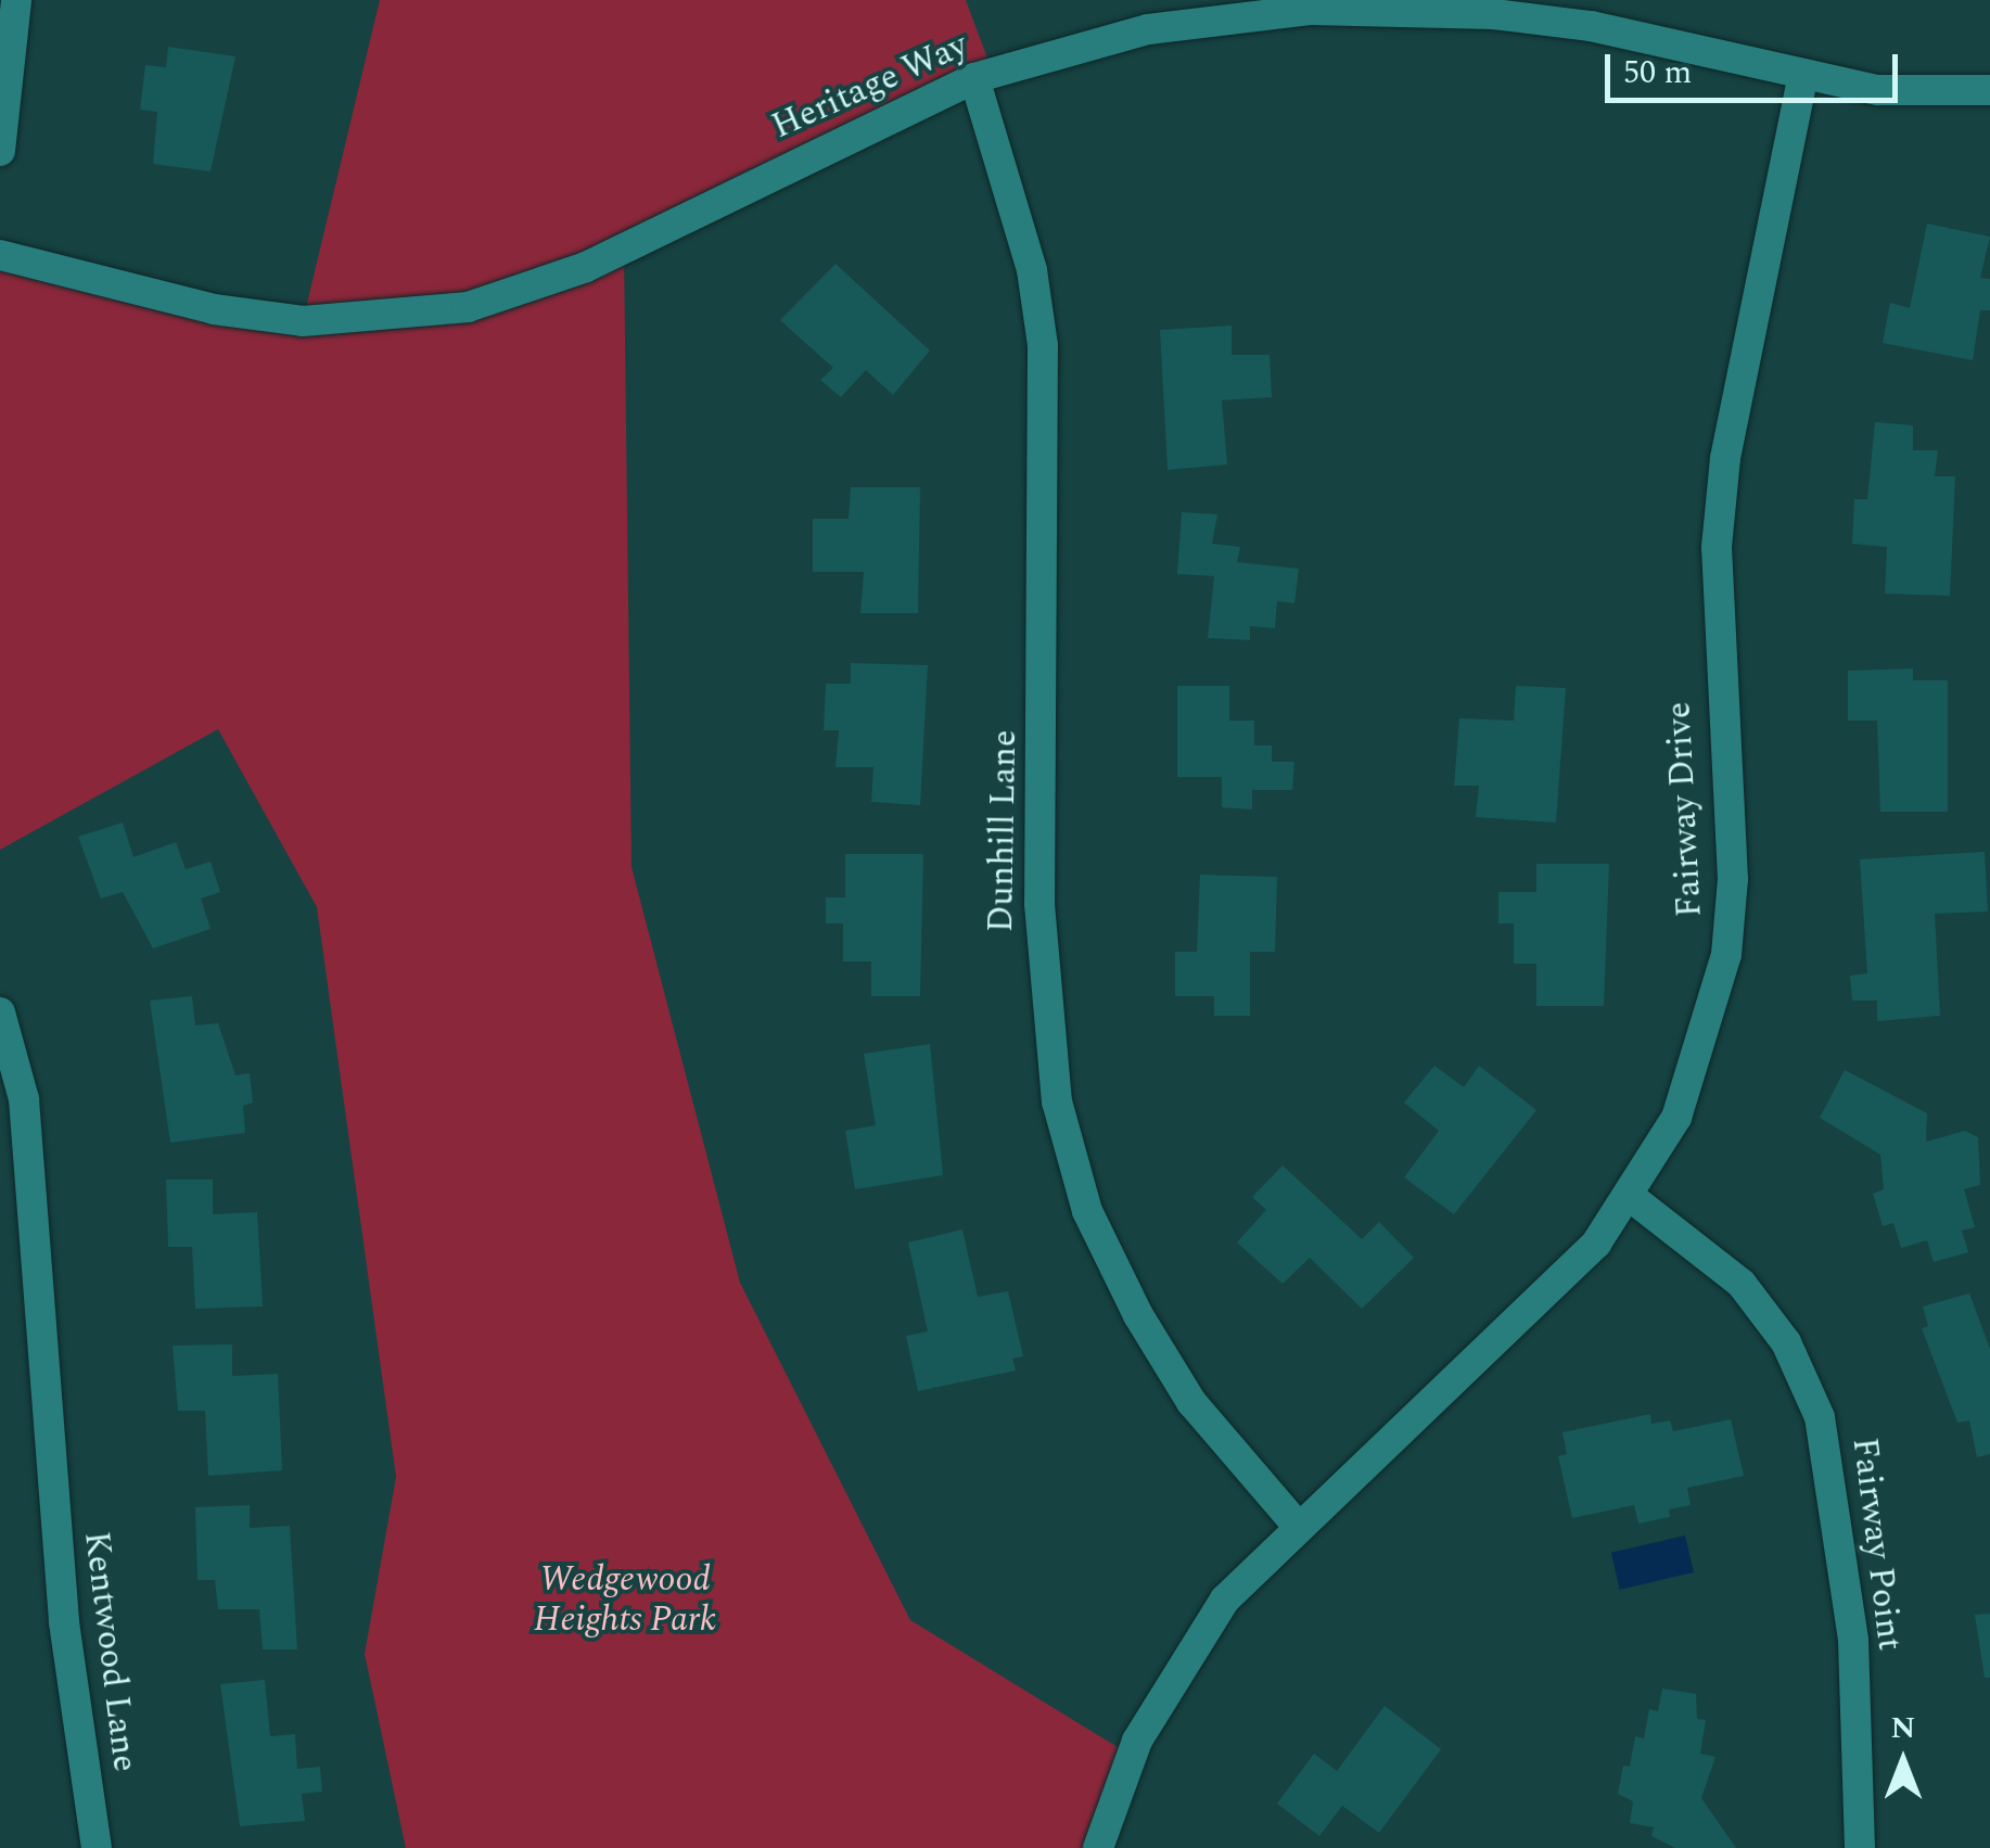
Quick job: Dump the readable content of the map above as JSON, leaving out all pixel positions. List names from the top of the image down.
{
  "streets": {
    "street": [
      "Heritage Way",
      "Fairway Drive",
      "Dunhill Lane",
      "Fairway Point",
      "Kentwood Lane"
    ]
  },
  "crossings": [
    ["Heritage Way", "Fairway Drive"],
    ["Heritage Way", "Dunhill Lane"],
    ["Fairway Drive", "Dunhill Lane"],
    ["Fairway Drive", "Fairway Point"]
  ],
  "parks": ["Wedgewood Heights Park"],
  "scale_bar": "50 m",
  "north": "top"
}
